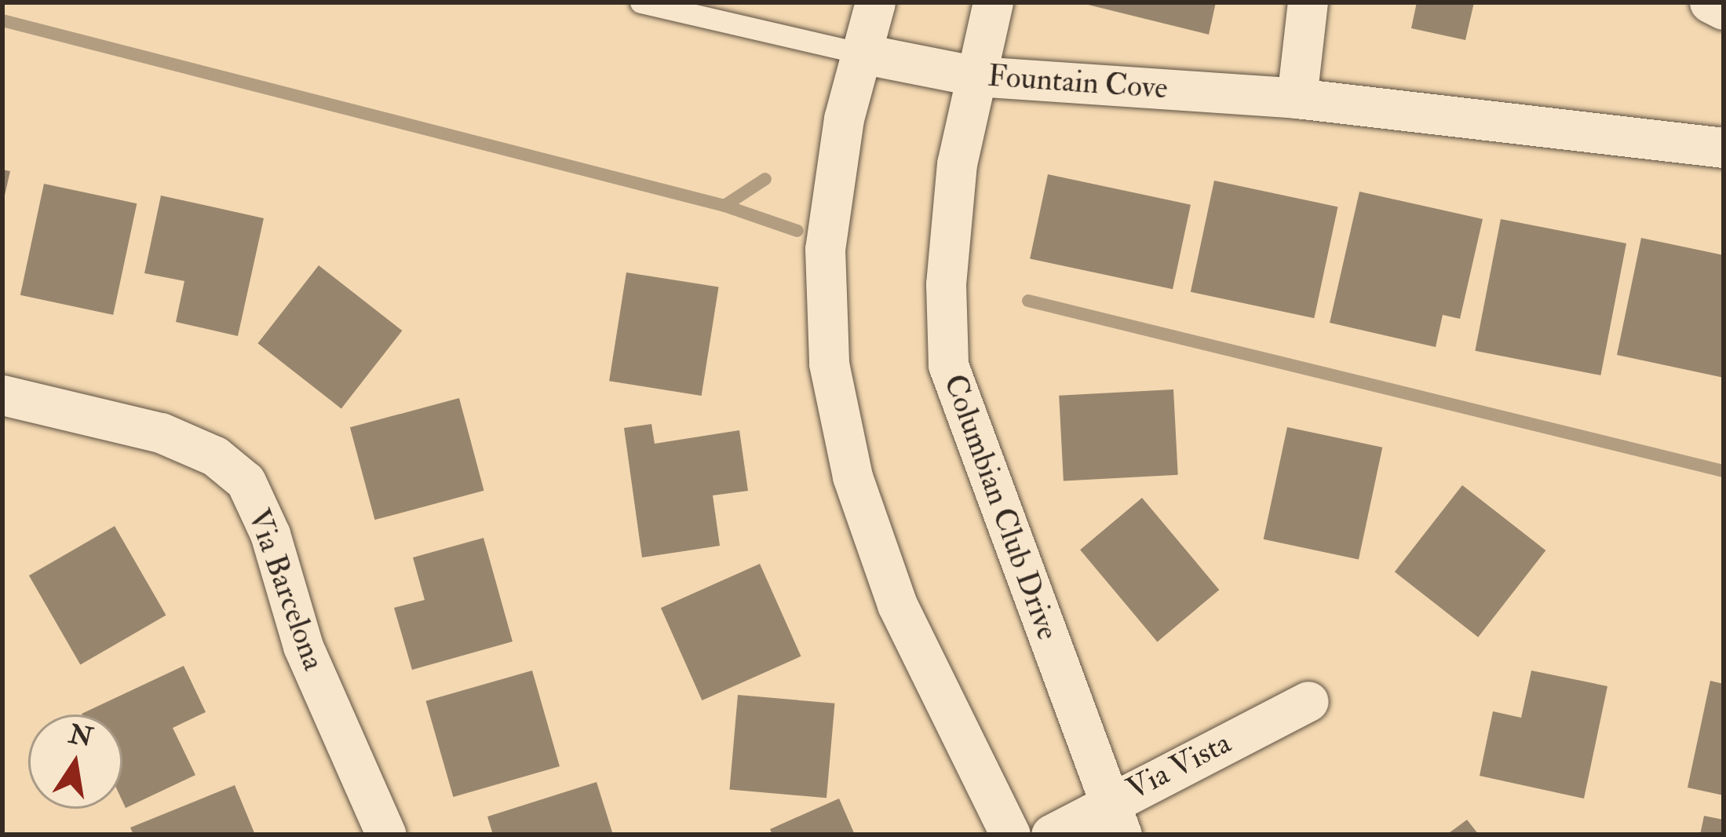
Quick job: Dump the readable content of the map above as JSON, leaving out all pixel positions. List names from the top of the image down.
{
  "streets": {
    "street": [
      "Fountain Cove",
      "Columbian Club Drive",
      "Via Barcelona",
      "Via Vista"
    ]
  },
  "crossings": [
    ["Fountain Cove", "Columbian Club Drive"],
    ["Columbian Club Drive", "Via Vista"]
  ],
  "north": "top"
}
